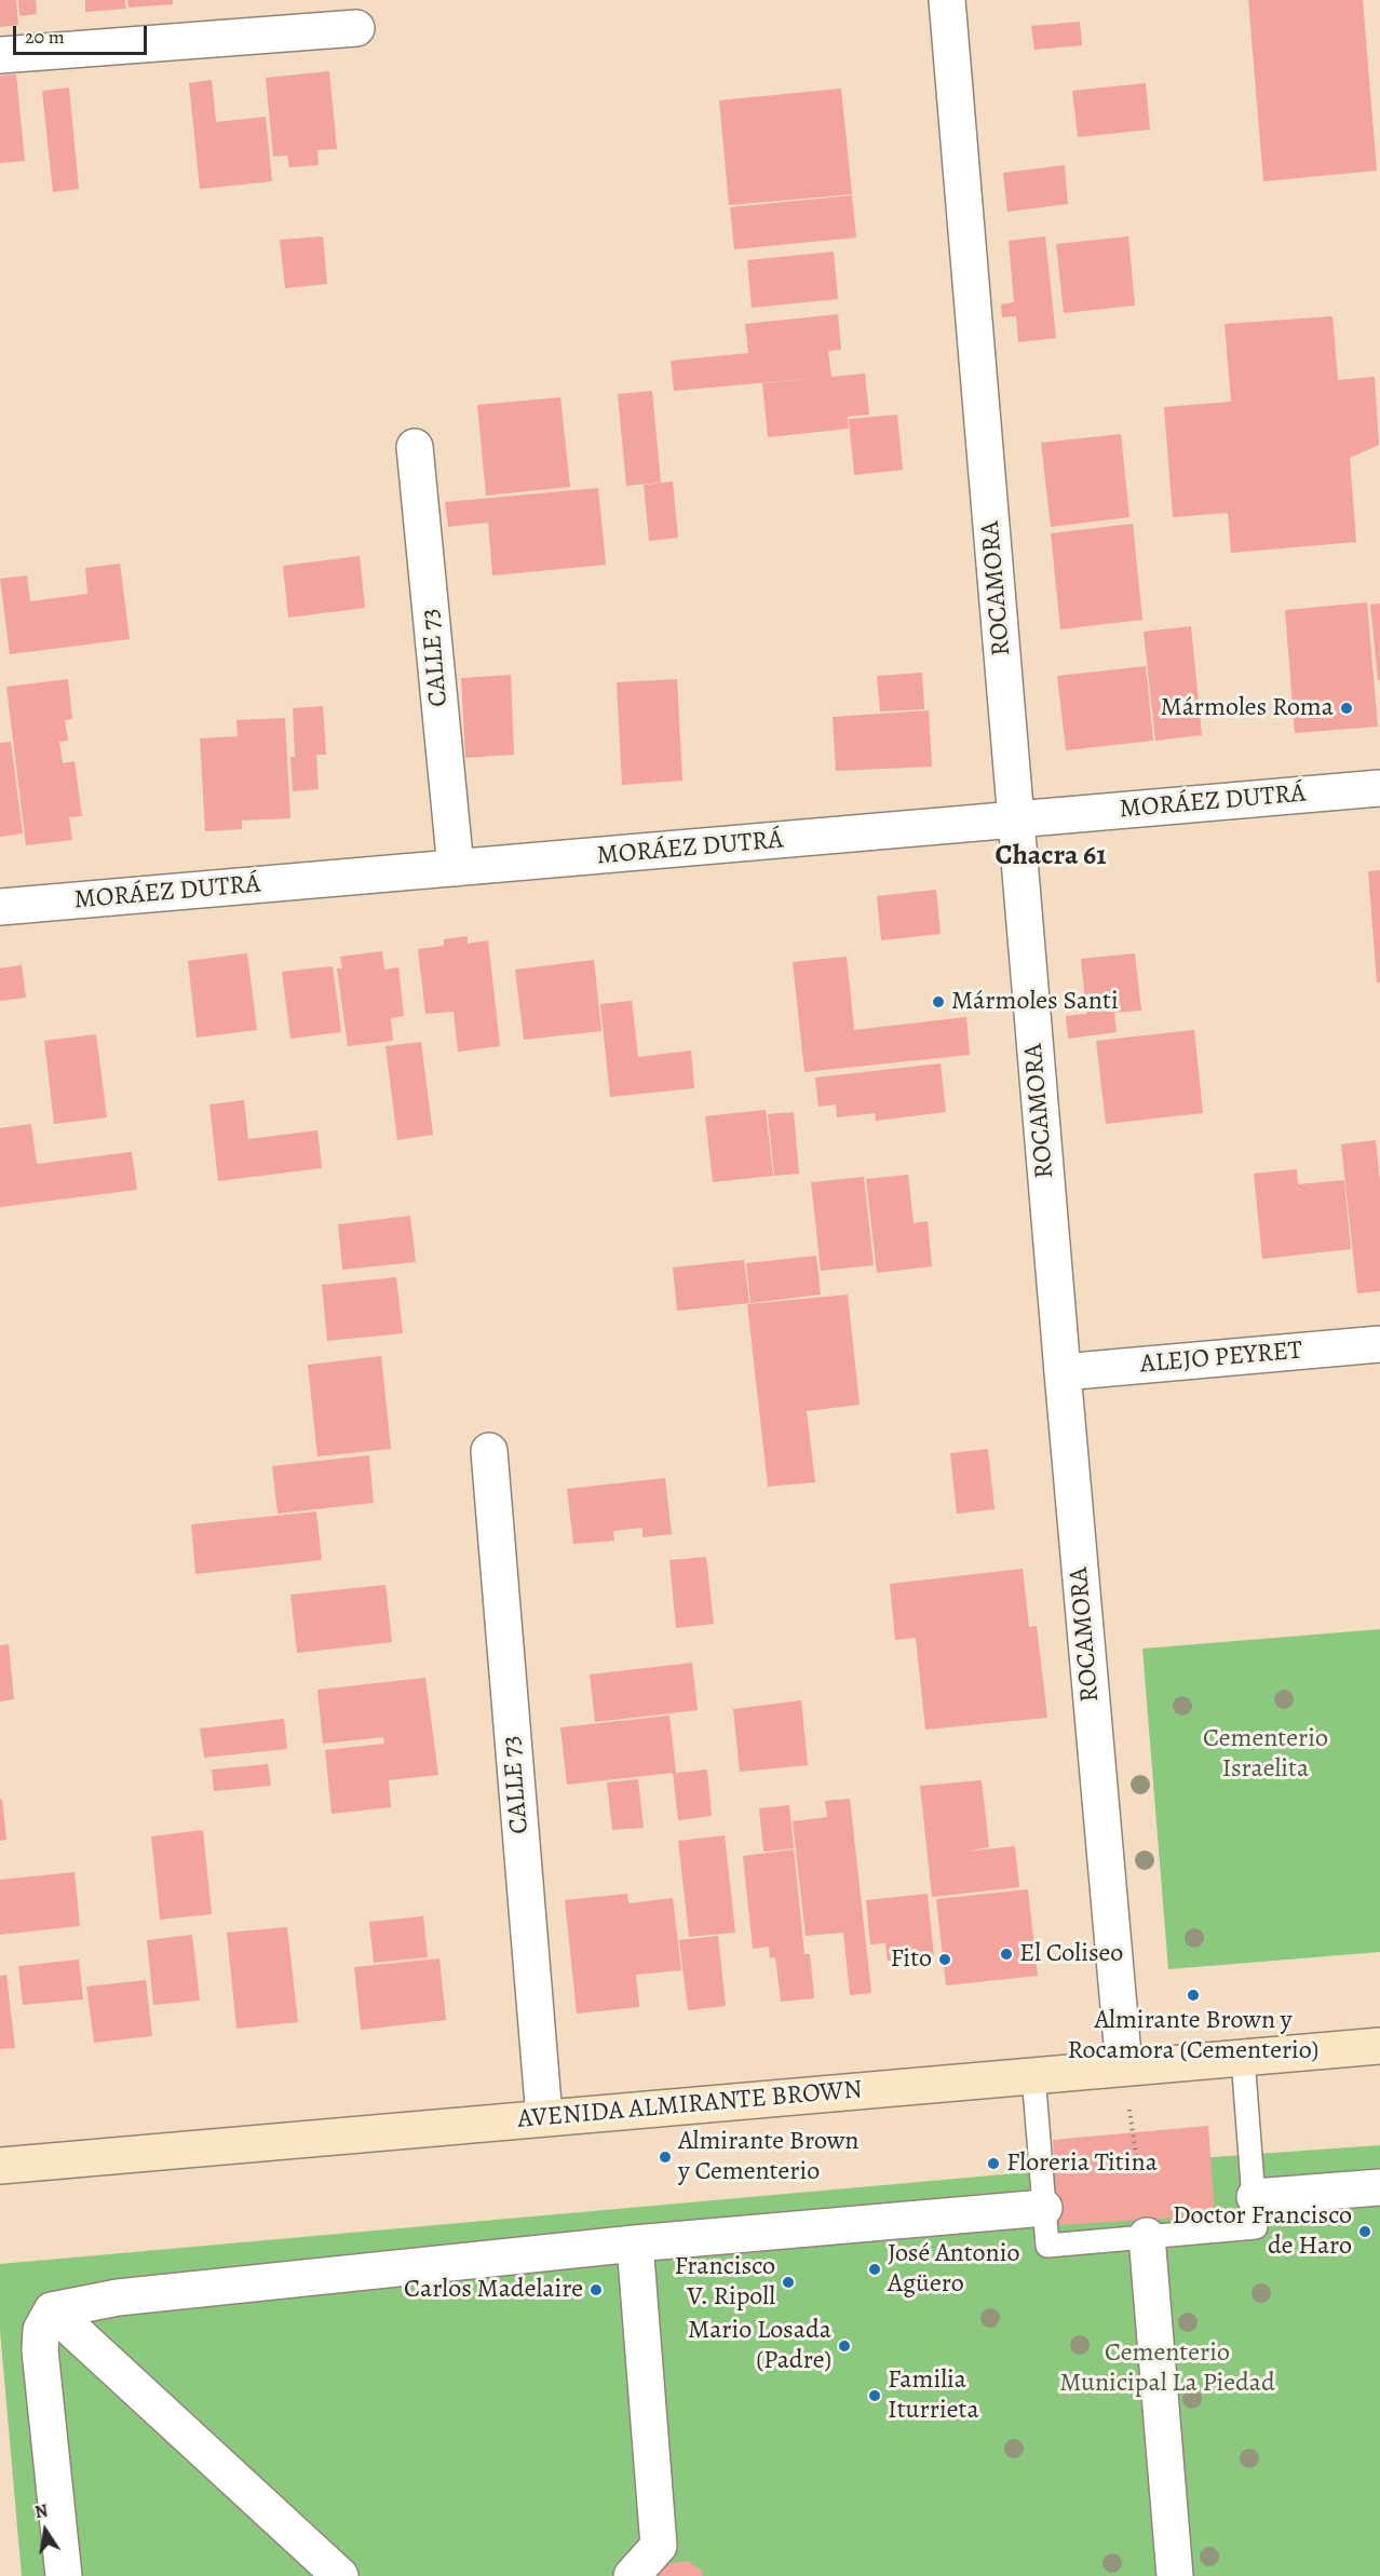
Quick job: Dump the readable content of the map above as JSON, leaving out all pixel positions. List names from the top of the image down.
{
  "streets": {
    "main road": ["AVENIDA ALMIRANTE BROWN"],
    "street": [
      "ROCAMORA",
      "CALLE 73",
      "MORÁEZ DUTRÁ",
      "ALEJO PEYRET"
    ]
  },
  "crossings": [
    ["ROCAMORA", "MORÁEZ DUTRÁ"],
    ["ROCAMORA", "ALEJO PEYRET"],
    ["ROCAMORA", "AVENIDA ALMIRANTE BROWN"],
    ["CALLE 73", "MORÁEZ DUTRÁ"],
    ["CALLE 73", "AVENIDA ALMIRANTE BROWN"]
  ],
  "districts": ["Chacra 61"],
  "parks": ["Cementerio Israelita", "Cementerio Municipal La Piedad"],
  "places": [
    "Mármoles Roma",
    "Mármoles Santi",
    "El Coliseo",
    "Fito",
    "Almirante Brown y Rocamora (Cementerio)",
    "Almirante Brown y Cementerio",
    "Floreria Titina",
    "Doctor Francisco de Haro",
    "José Antonio Agüero",
    "Francisco V. Ripoll",
    "Carlos Madelaire",
    "Mario Losada (Padre)",
    "Familia Iturrieta"
  ],
  "scale_bar": "20 m",
  "north": "top"
}
